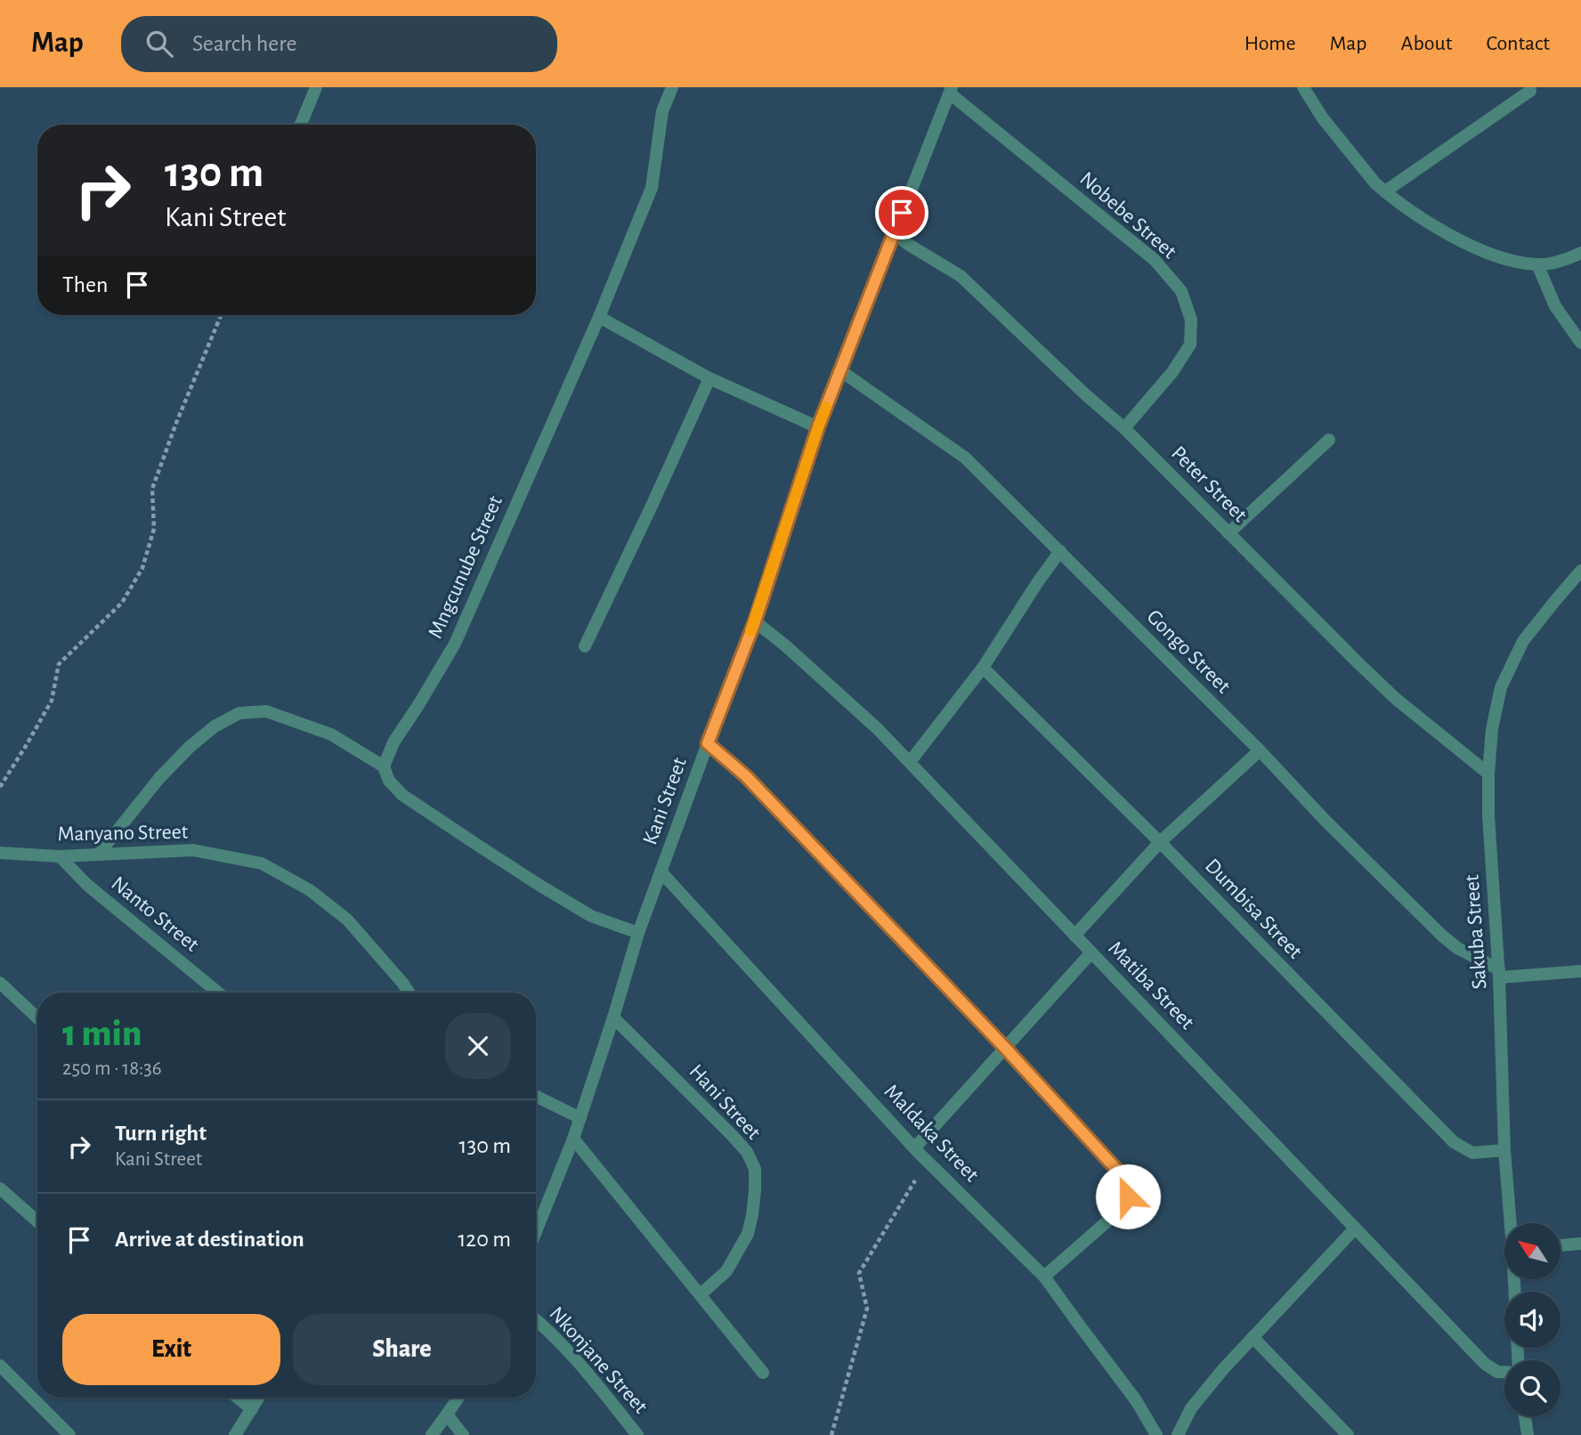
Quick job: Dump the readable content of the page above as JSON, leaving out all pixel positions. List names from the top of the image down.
{
  "streets": {
    "street": [
      "Nobebe Street",
      "Peter Street",
      "Mngcunube Street",
      "Gongo Street",
      "Kani Street",
      "Manyano Street",
      "Dumbisa Street",
      "Nanto Street",
      "Sakuba Street",
      "Matiba Street",
      "Hani Street",
      "Maldaka Street",
      "Nkonjane Street"
    ]
  },
  "crossings": [
    ["Nobebe Street", "Peter Street"],
    ["Nobebe Street", "Kani Street"],
    ["Peter Street", "Kani Street"],
    ["Peter Street", "Sakuba Street"],
    ["Gongo Street", "Kani Street"],
    ["Gongo Street", "Sakuba Street"],
    ["Kani Street", "Matiba Street"],
    ["Kani Street", "Hani Street"],
    ["Kani Street", "Maldaka Street"],
    ["Manyano Street", "Nanto Street"],
    ["Dumbisa Street", "Sakuba Street"]
  ],
  "north": "top left",
  "page": {
    "header": "Map",
    "search": "Search here",
    "nav": [
      "Home",
      "Map",
      "About",
      "Contact"
    ],
    "turn": ["130 m", "Kani Street"],
    "then": "Then",
    "heading": ["1 min", "250 m · 18:36"],
    "list": [
      {
        "name": "Turn right",
        "note": "Kani Street",
        "value": "130 m"
      },
      {
        "name": "Arrive at destination",
        "value": "120 m"
      }
    ],
    "buttons": ["Exit", "Share"]
  }
}
